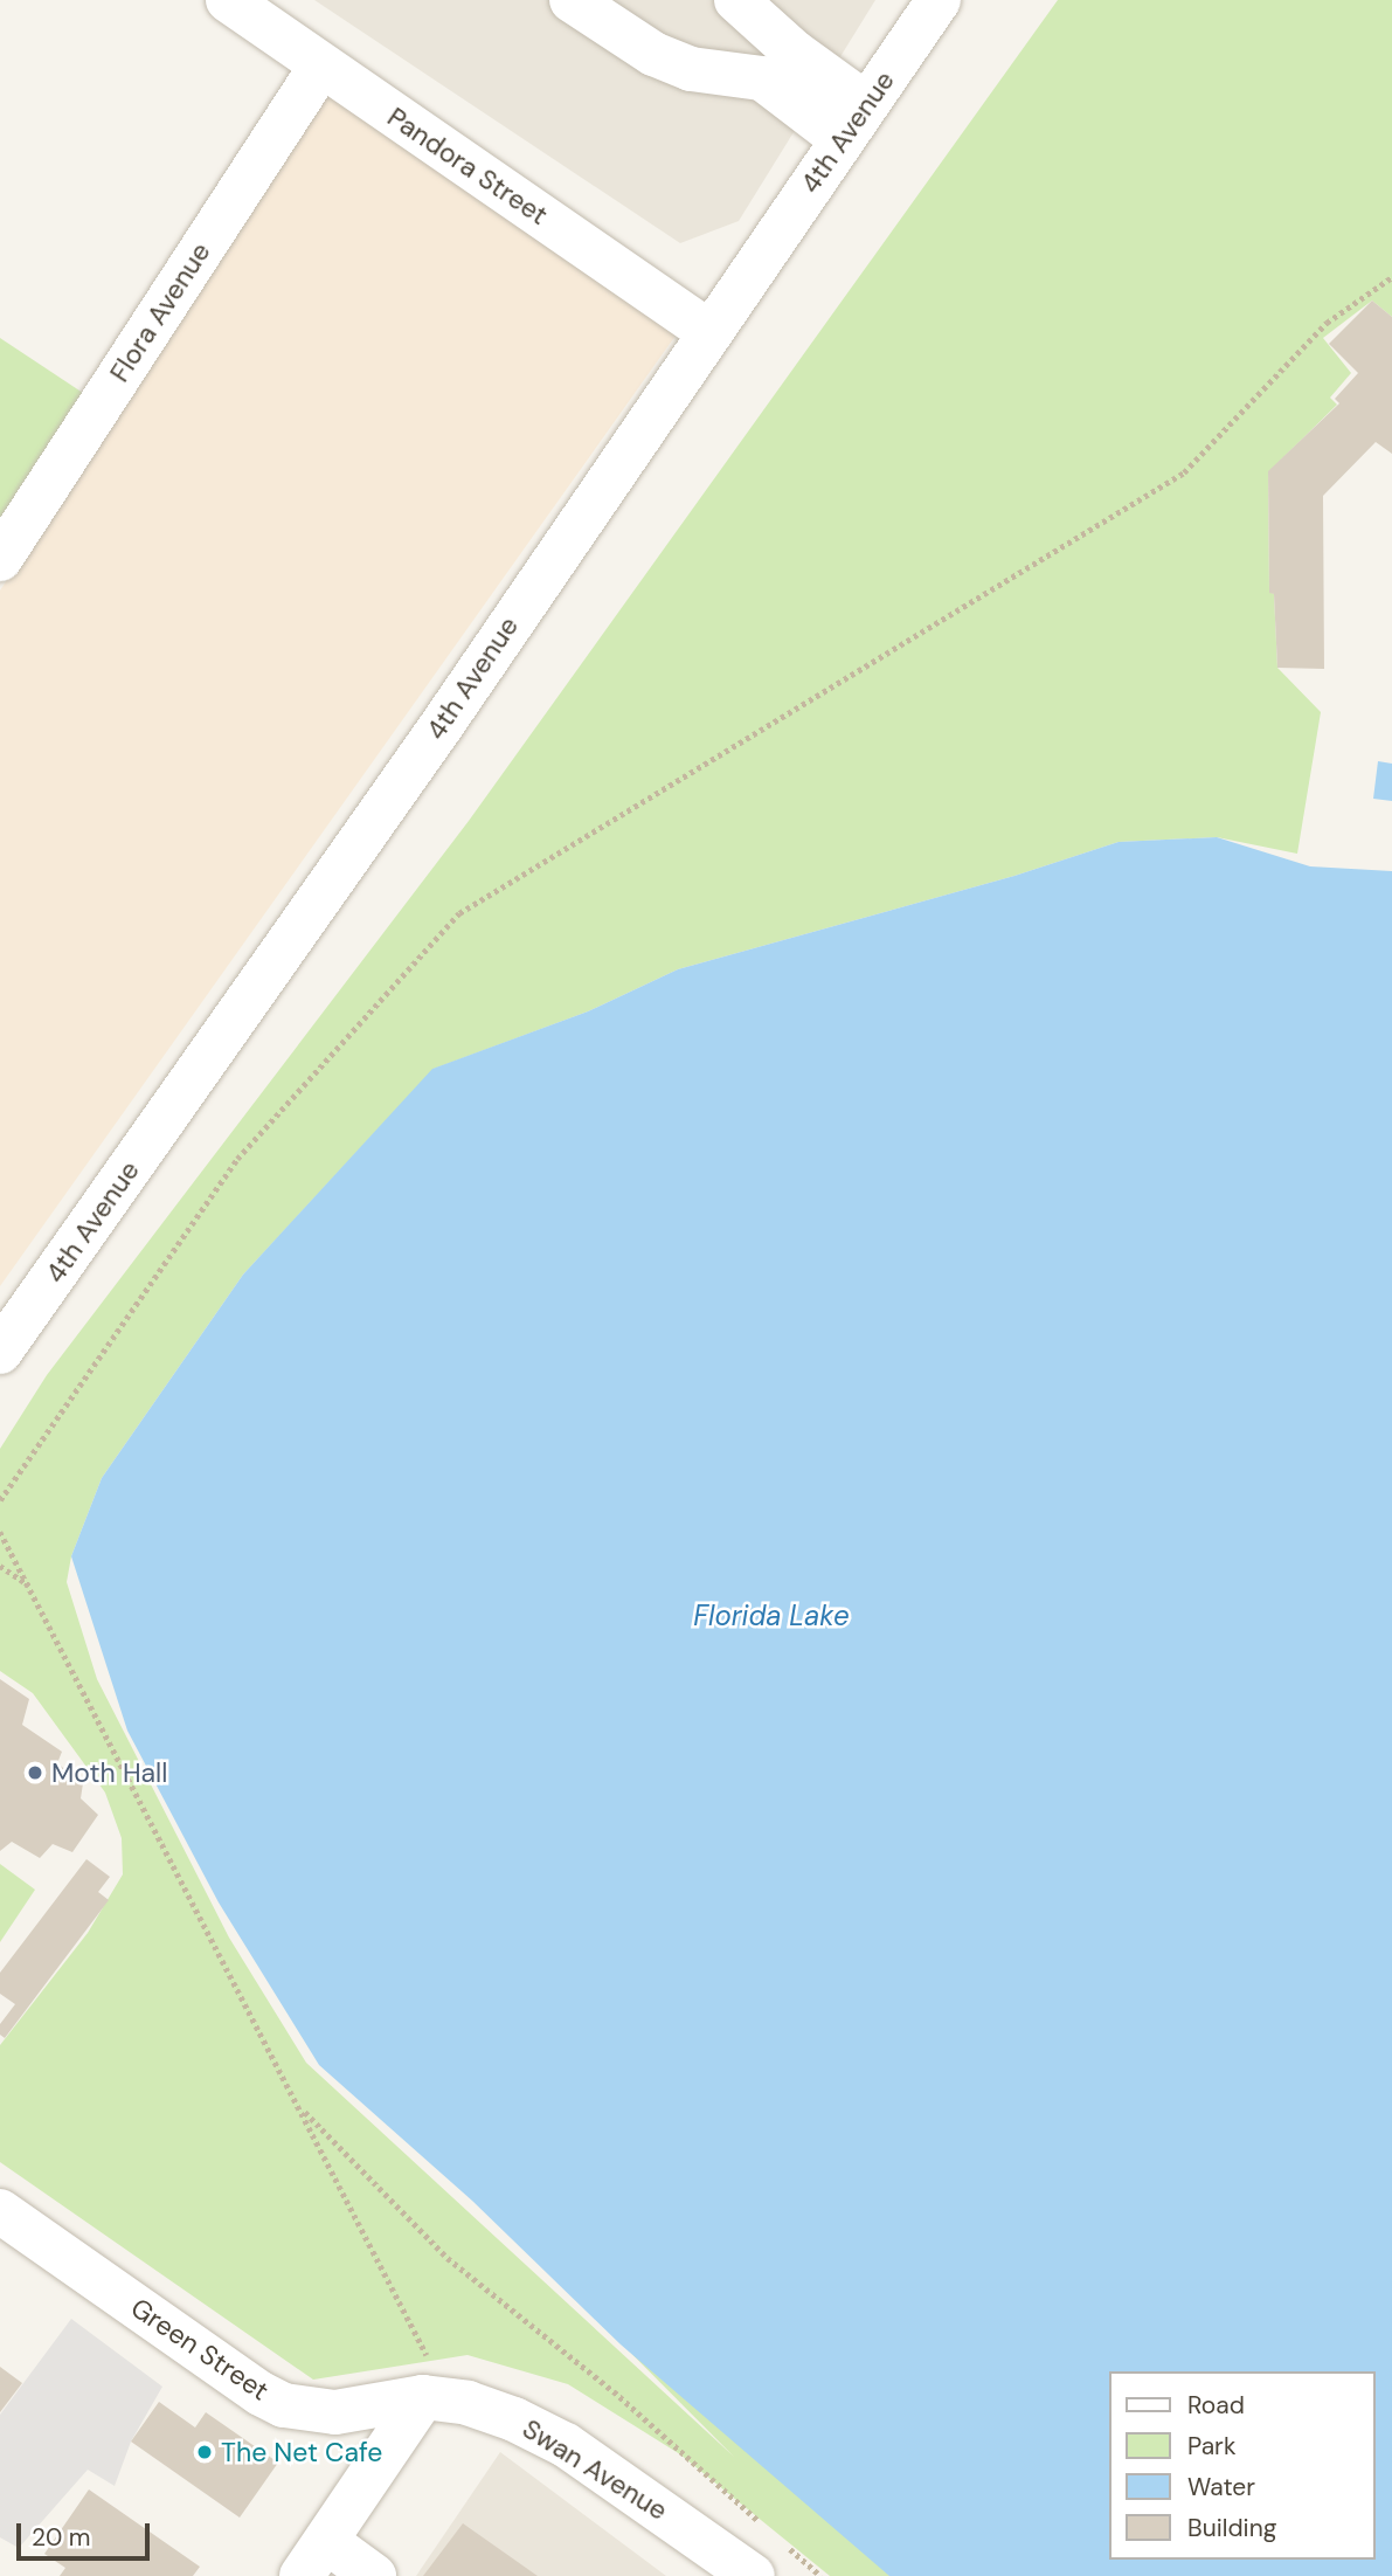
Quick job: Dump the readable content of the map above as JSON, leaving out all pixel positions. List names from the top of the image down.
{
  "streets": {
    "street": [
      "4th Avenue",
      "Pandora Street",
      "Flora Avenue",
      "Green Street",
      "Swan Avenue"
    ]
  },
  "crossings": [
    ["4th Avenue", "Pandora Street"],
    ["Pandora Street", "Flora Avenue"],
    ["Green Street", "Swan Avenue"]
  ],
  "water": ["Florida Lake"],
  "places": ["Moth Hall", "The Net Cafe"],
  "legend": [
    "Road",
    "Park",
    "Water",
    "Building"
  ],
  "scale_bar": "20 m"
}
